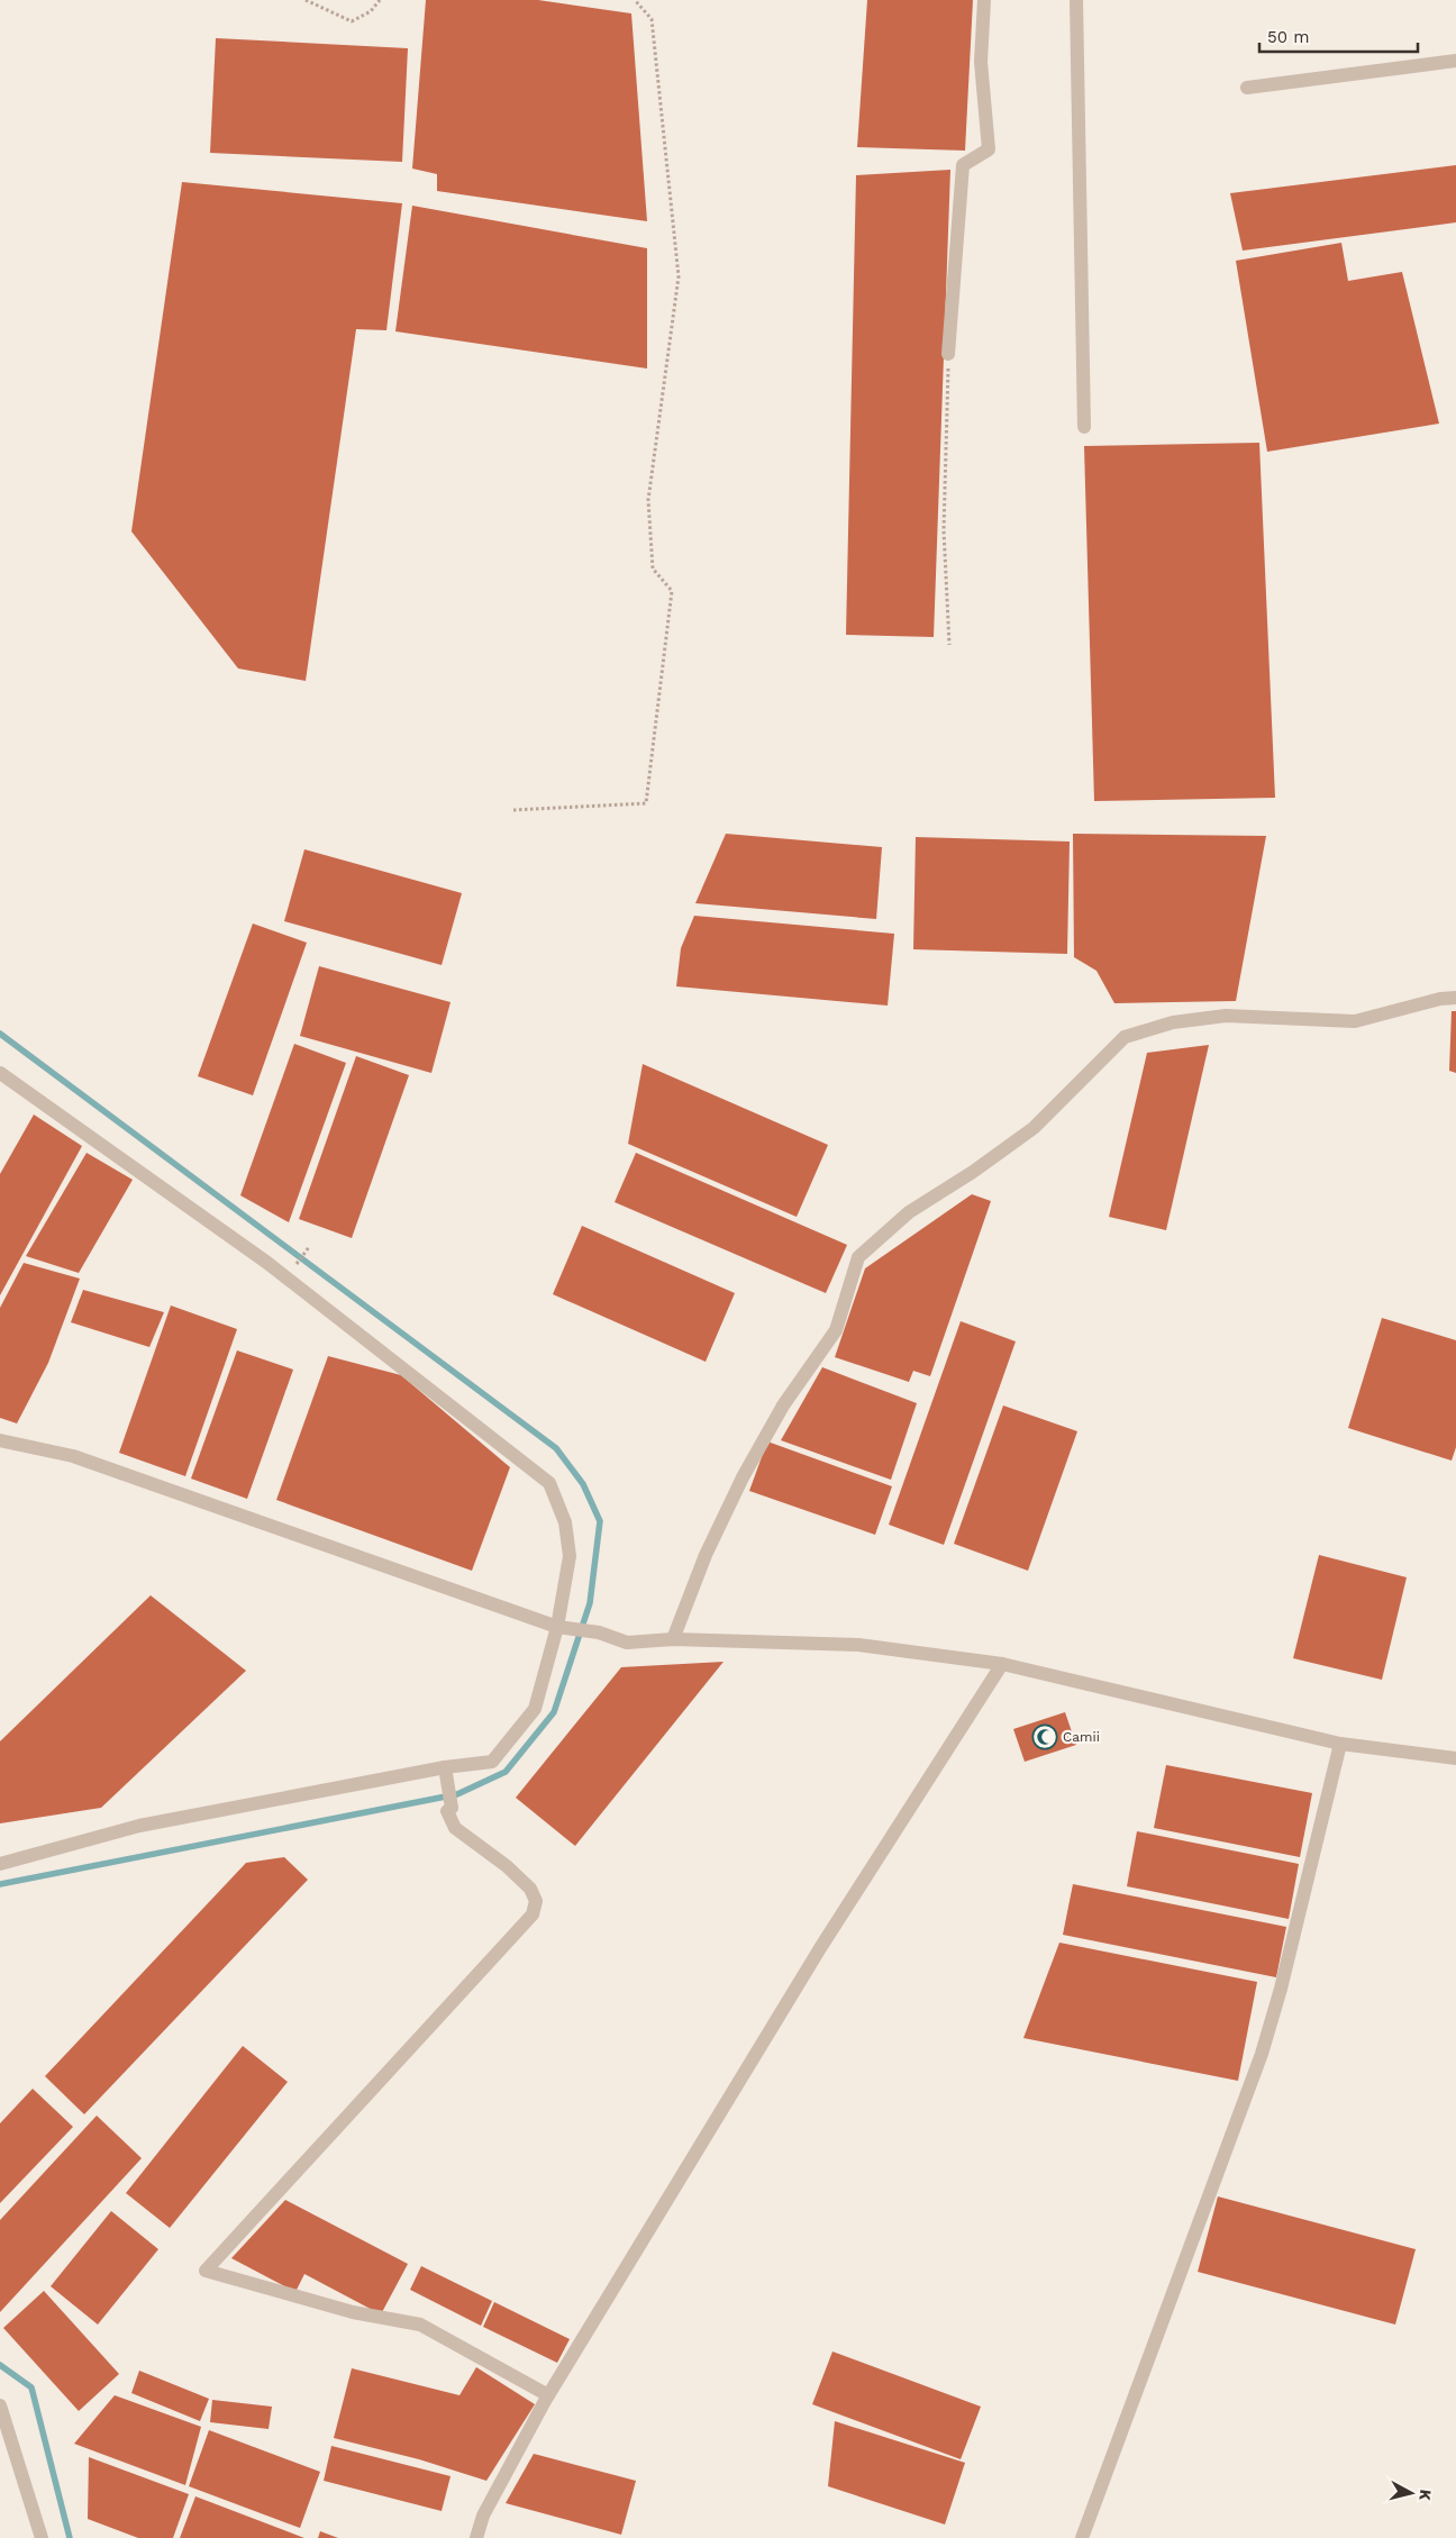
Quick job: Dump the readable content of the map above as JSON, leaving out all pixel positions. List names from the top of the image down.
{
  "places": {
    "mosque": ["Camii"]
  },
  "scale_bar": "50 m",
  "north": "right"
}
